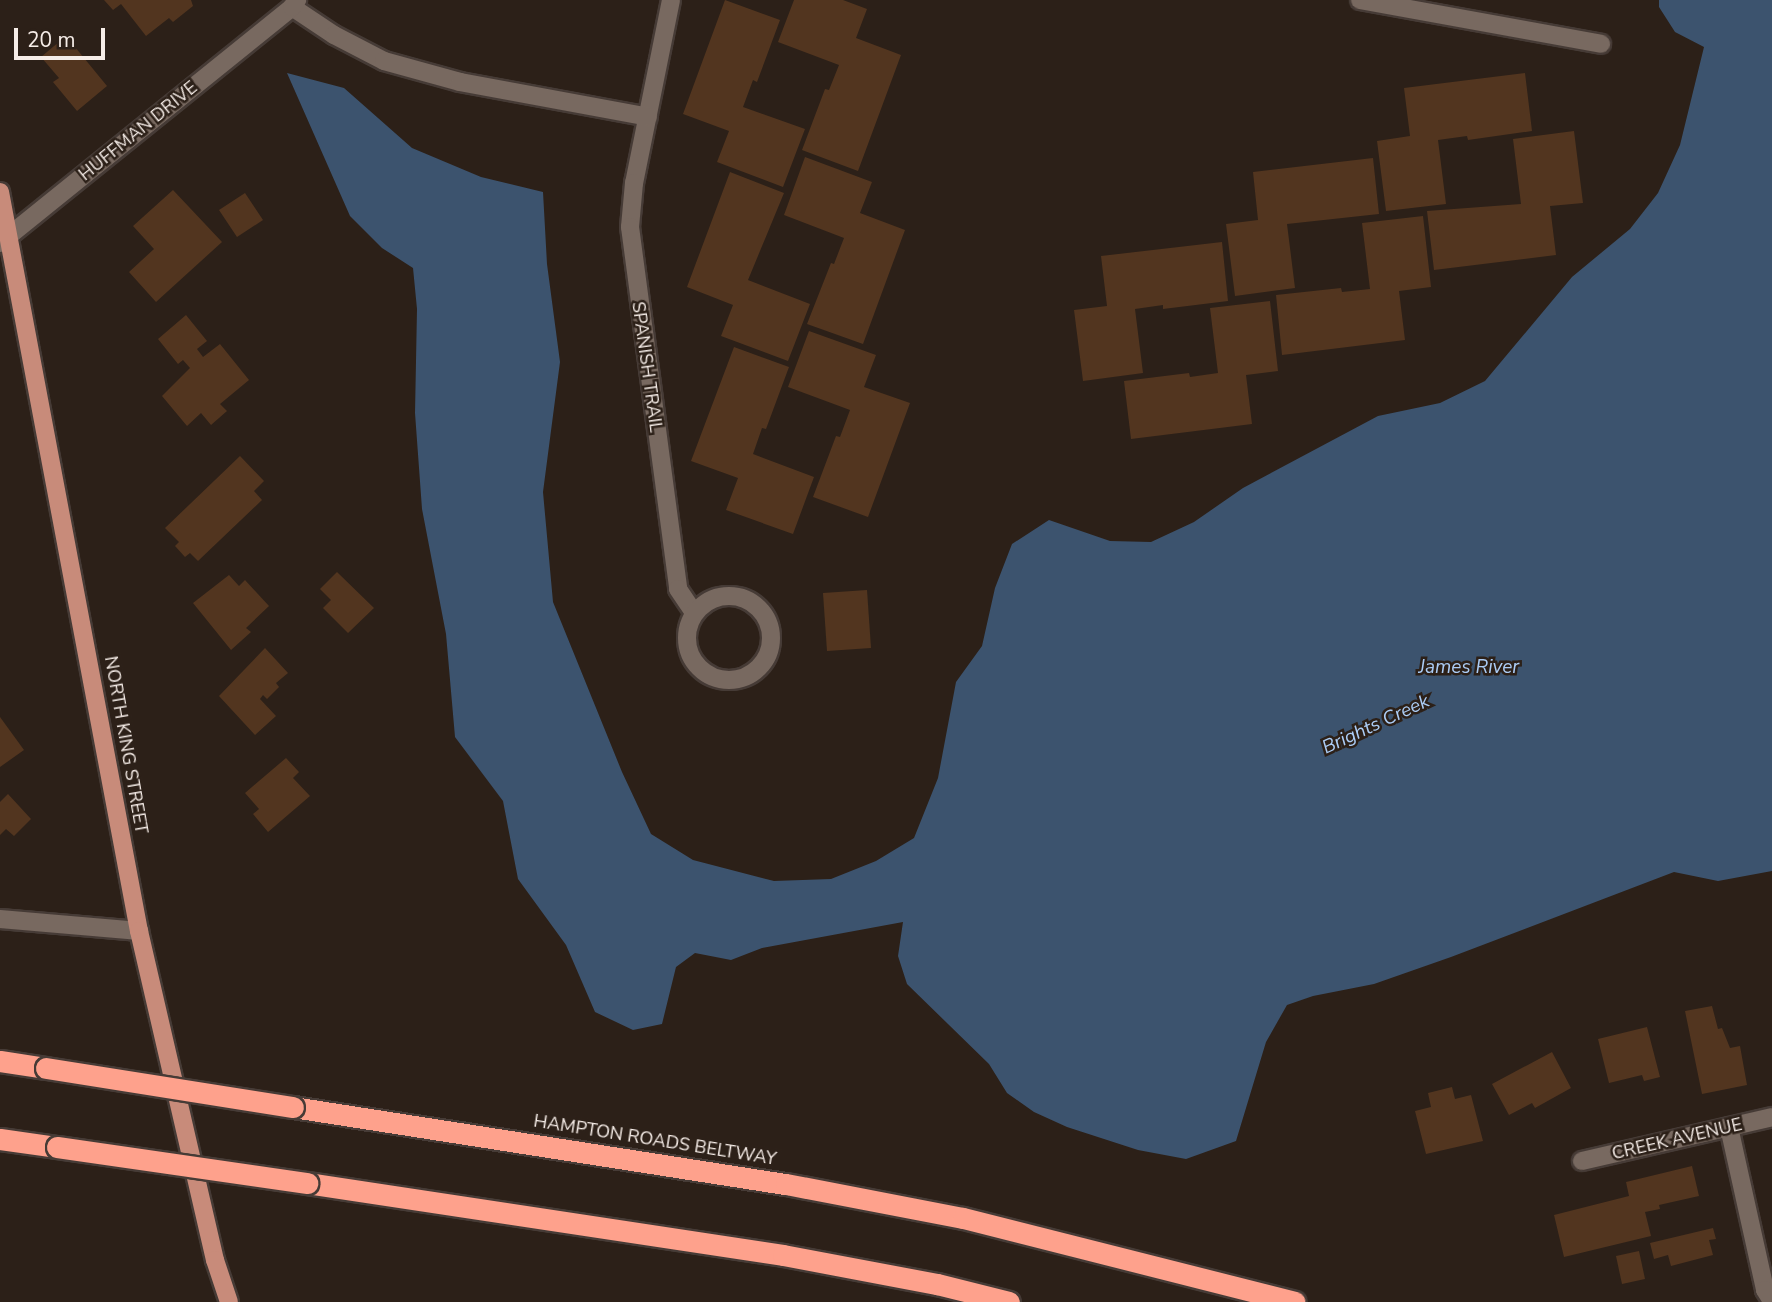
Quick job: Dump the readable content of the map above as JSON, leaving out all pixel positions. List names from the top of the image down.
{
  "streets": {
    "highway": ["HAMPTON ROADS BELTWAY"],
    "main road": ["NORTH KING STREET"],
    "street": ["HUFFMAN DRIVE", "SPANISH TRAIL", "CREEK AVENUE"]
  },
  "crossings": [
    ["HUFFMAN DRIVE", "NORTH KING STREET"]
  ],
  "water": ["James River", "Brights Creek"],
  "scale_bar": "20 m"
}
